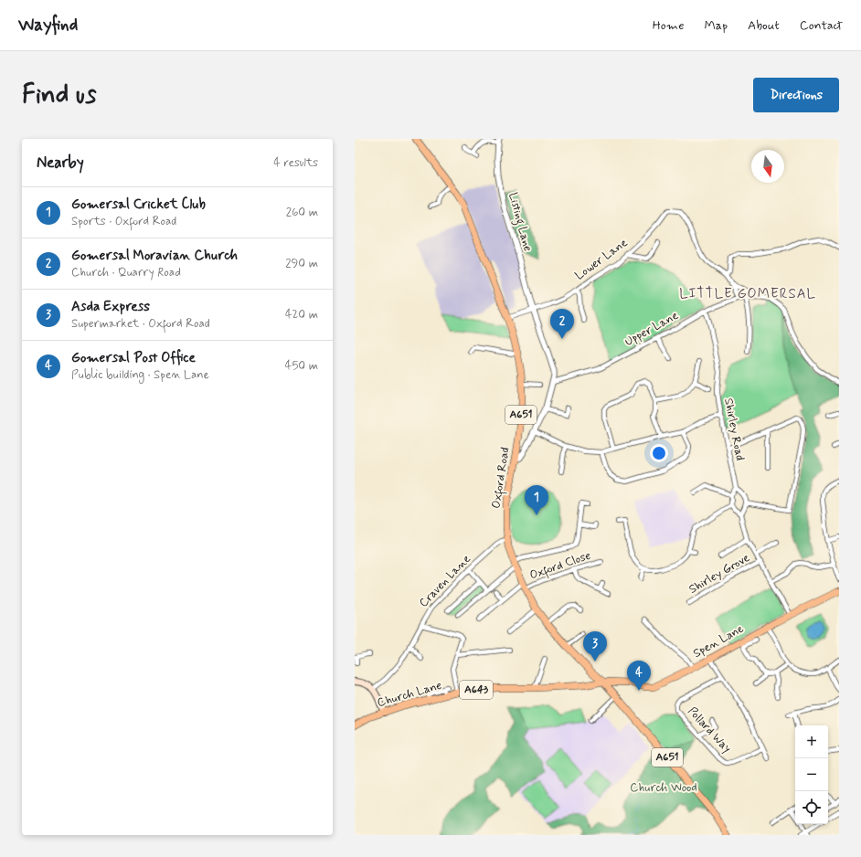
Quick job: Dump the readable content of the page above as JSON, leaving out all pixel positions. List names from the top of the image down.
{
  "streets": {
    "main road": [
      "A651",
      "Oxford Road",
      "Spen Lane",
      "A643",
      "Church Lane"
    ],
    "street": [
      "Listing Lane",
      "Lower Lane",
      "Upper Lane",
      "Shirley Road",
      "Oxford Close",
      "Shirley Grove",
      "Craven Lane",
      "Pollard Way"
    ]
  },
  "crossings": [
    ["Listing Lane", "Lower Lane"],
    ["Listing Lane", "Upper Lane"],
    ["Lower Lane", "Upper Lane"],
    ["Lower Lane", "Oxford Road"],
    ["Upper Lane", "Shirley Road"],
    ["Oxford Road", "Oxford Close"],
    ["Oxford Road", "Craven Lane"],
    ["Oxford Road", "Spen Lane"],
    ["Oxford Road", "Church Lane"],
    ["Spen Lane", "Church Lane"]
  ],
  "districts": ["LITTLE GOMERSAL"],
  "parks": ["Church Wood"],
  "north": "bottom",
  "page": {
    "header": "Wayfind",
    "nav": [
      "Home",
      "Map",
      "About",
      "Contact"
    ],
    "buttons": "Directions",
    "title": "Find us",
    "heading": ["Nearby", "4 results"],
    "list": [
      {
        "mark": "1",
        "name": "Gomersal Cricket Club",
        "note": "Sports · Oxford Road",
        "value": "260 m"
      },
      {
        "mark": "2",
        "name": "Gomersal Moravian Church",
        "note": "Church · Quarry Road",
        "value": "290 m"
      },
      {
        "mark": "3",
        "name": "Asda Express",
        "note": "Supermarket · Oxford Road",
        "value": "420 m"
      },
      {
        "mark": "4",
        "name": "Gomersal Post Office",
        "note": "Public building · Spen Lane",
        "value": "450 m"
      }
    ],
    "pins": [
      "2",
      "1",
      "3",
      "4"
    ],
    "map_buttons": ["+", "−"]
  }
}
